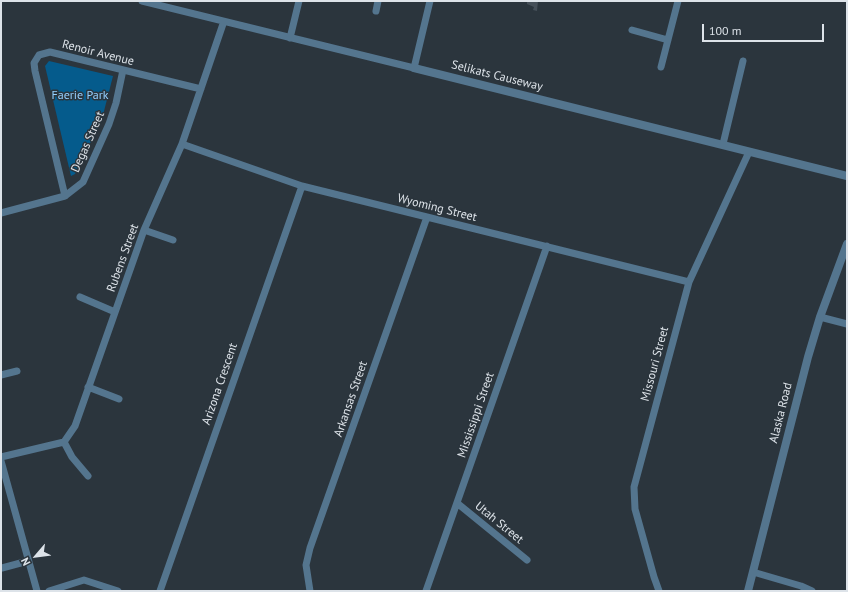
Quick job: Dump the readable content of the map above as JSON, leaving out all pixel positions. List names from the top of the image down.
{
  "streets": {
    "street": [
      "Renoir Avenue",
      "Selikats Causeway",
      "Degas Street",
      "Wyoming Street",
      "Rubens Street",
      "Missouri Street",
      "Arizona Crescent",
      "Arkansas Street",
      "Alaska Road",
      "Mississippi Street",
      "Utah Street"
    ]
  },
  "crossings": [
    ["Renoir Avenue", "Degas Street"],
    ["Renoir Avenue", "Rubens Street"],
    ["Selikats Causeway", "Rubens Street"],
    ["Selikats Causeway", "Missouri Street"],
    ["Wyoming Street", "Rubens Street"],
    ["Wyoming Street", "Missouri Street"],
    ["Wyoming Street", "Arizona Crescent"],
    ["Wyoming Street", "Arkansas Street"],
    ["Wyoming Street", "Mississippi Street"],
    ["Mississippi Street", "Utah Street"]
  ],
  "parks": ["Faerie Park"],
  "scale_bar": "100 m",
  "north": "bottom left"
}
